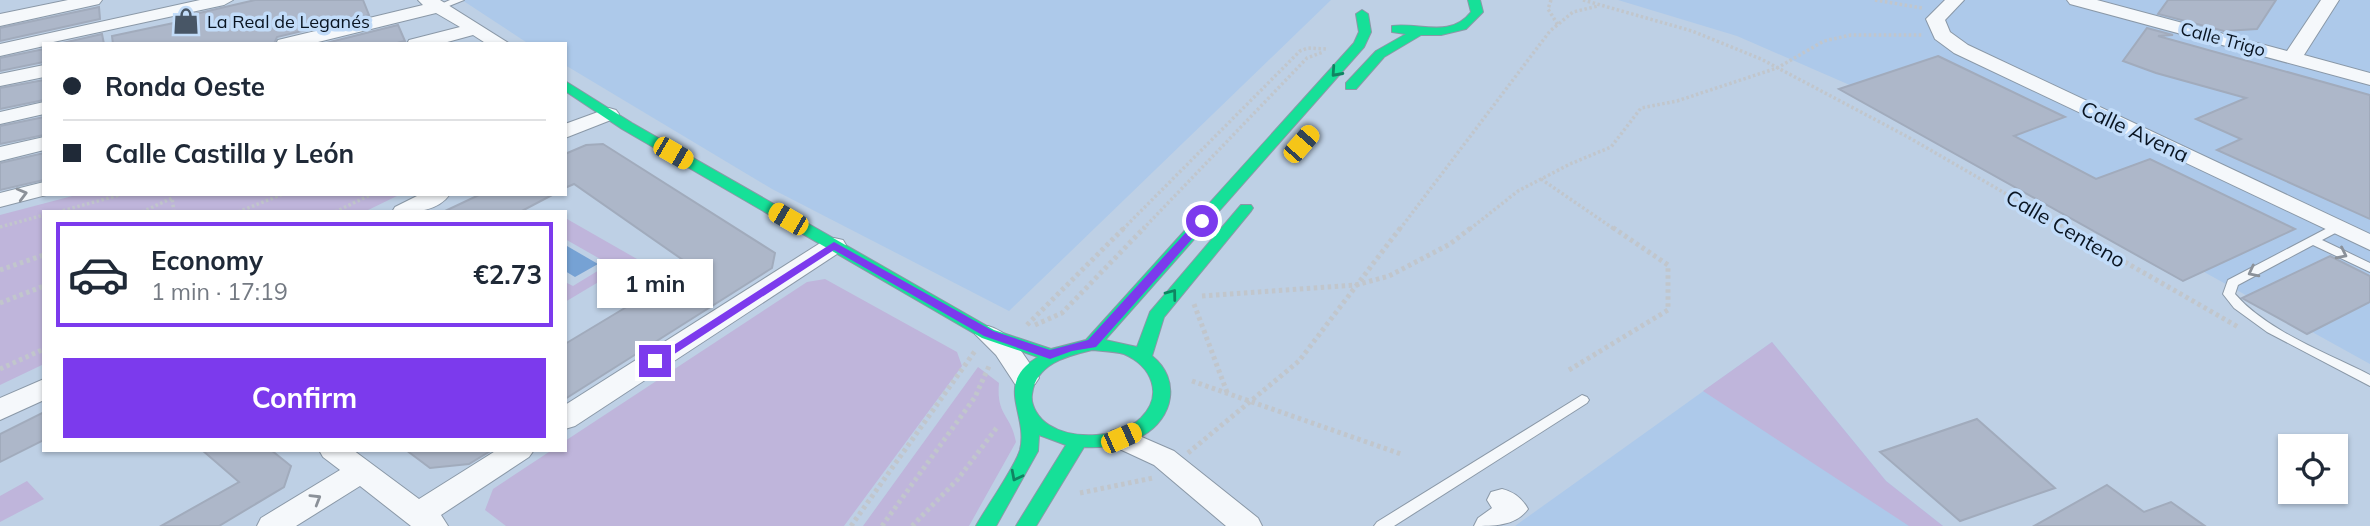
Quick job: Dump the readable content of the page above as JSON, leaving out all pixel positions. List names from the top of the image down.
{
  "streets": {
    "street": ["Calle Trigo", "Calle Avena"],
    "path": ["Calle Centeno"]
  },
  "places": {
    "shop": ["La Real de Leganés"]
  },
  "page": {
    "banner": ["Ronda Oeste", "Calle Castilla y León"],
    "list": [
      {
        "name": "Economy",
        "note": "1 min · 17:19",
        "value": "€2.73"
      }
    ],
    "bubble": "1 min",
    "buttons": "Confirm"
  }
}
